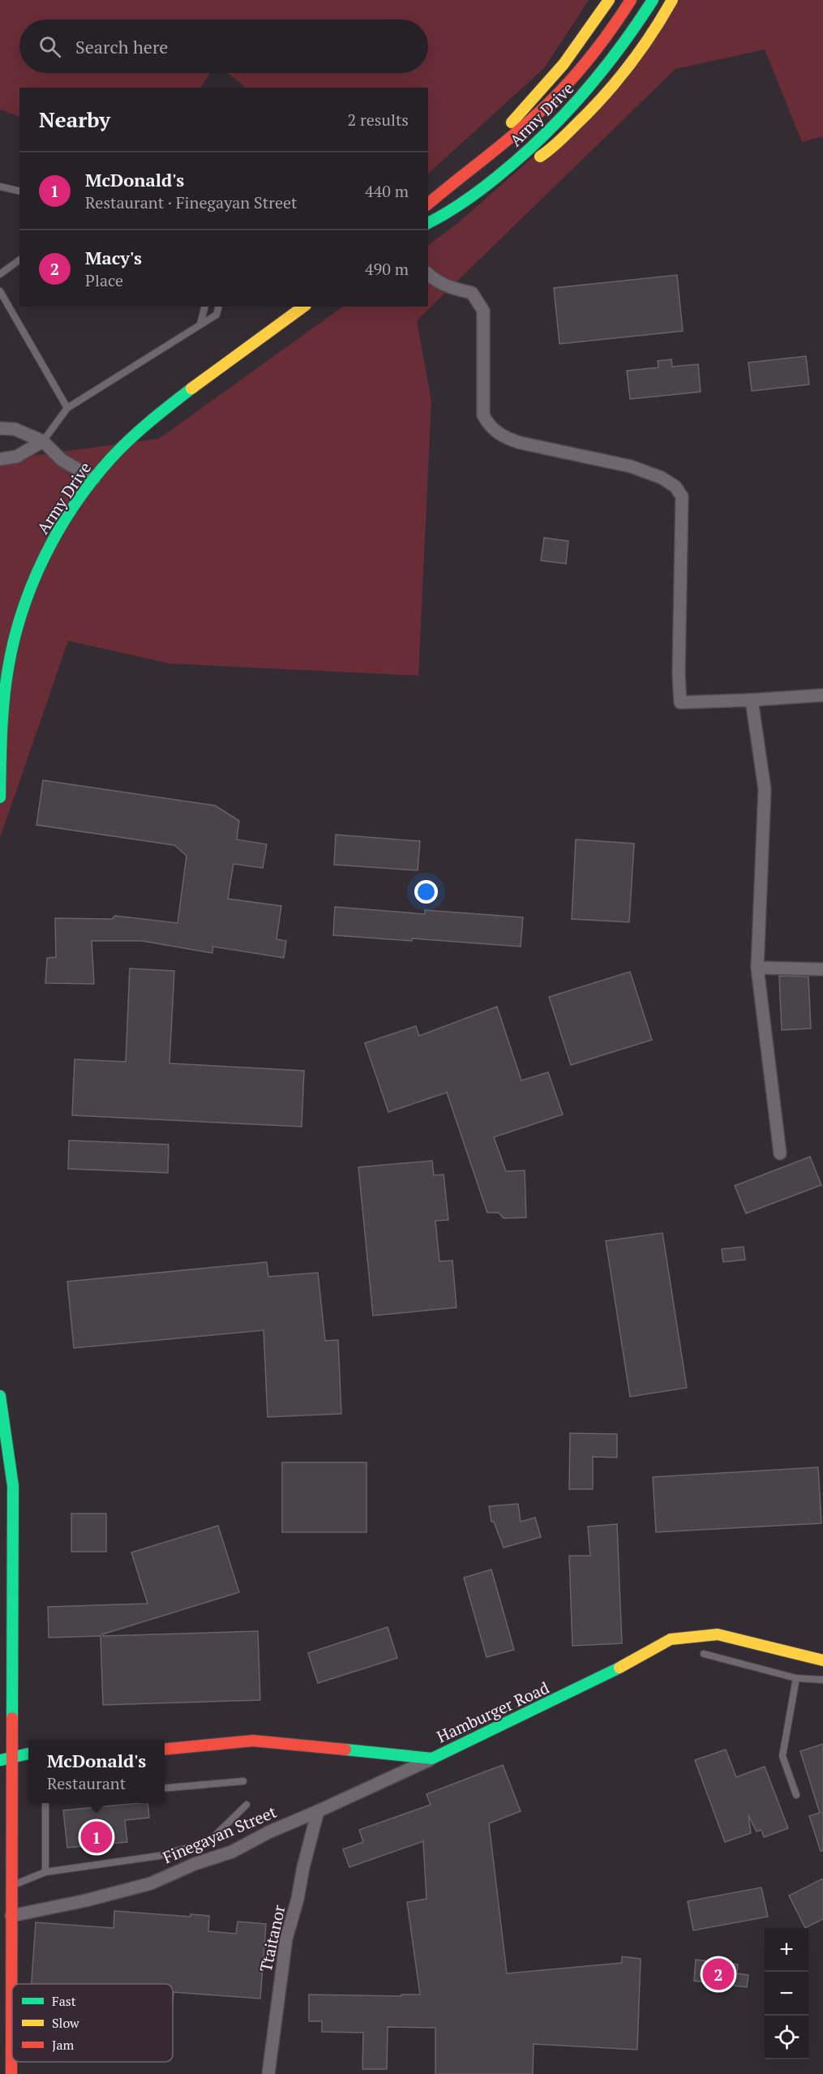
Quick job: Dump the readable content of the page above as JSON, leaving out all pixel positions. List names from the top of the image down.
{
  "streets": {
    "main road": ["Army Drive", "Hamburger Road"],
    "street": ["Finegayan Street", "Ttaitanor"]
  },
  "crossings": [
    ["Hamburger Road", "Finegayan Street"],
    ["Finegayan Street", "Ttaitanor"]
  ],
  "legend": ["Fast", "Slow", "Jam"],
  "page": {
    "search": "Search here",
    "heading": ["Nearby", "2 results"],
    "list": [
      {
        "mark": "1",
        "name": "McDonald's",
        "note": "Restaurant · Finegayan Street",
        "value": "440 m"
      },
      {
        "mark": "2",
        "name": "Macy's",
        "note": "Place",
        "value": "490 m"
      }
    ],
    "popup": ["McDonald's", "Restaurant"],
    "pins": ["1", "2"],
    "map_buttons": ["+", "−"]
  }
}
